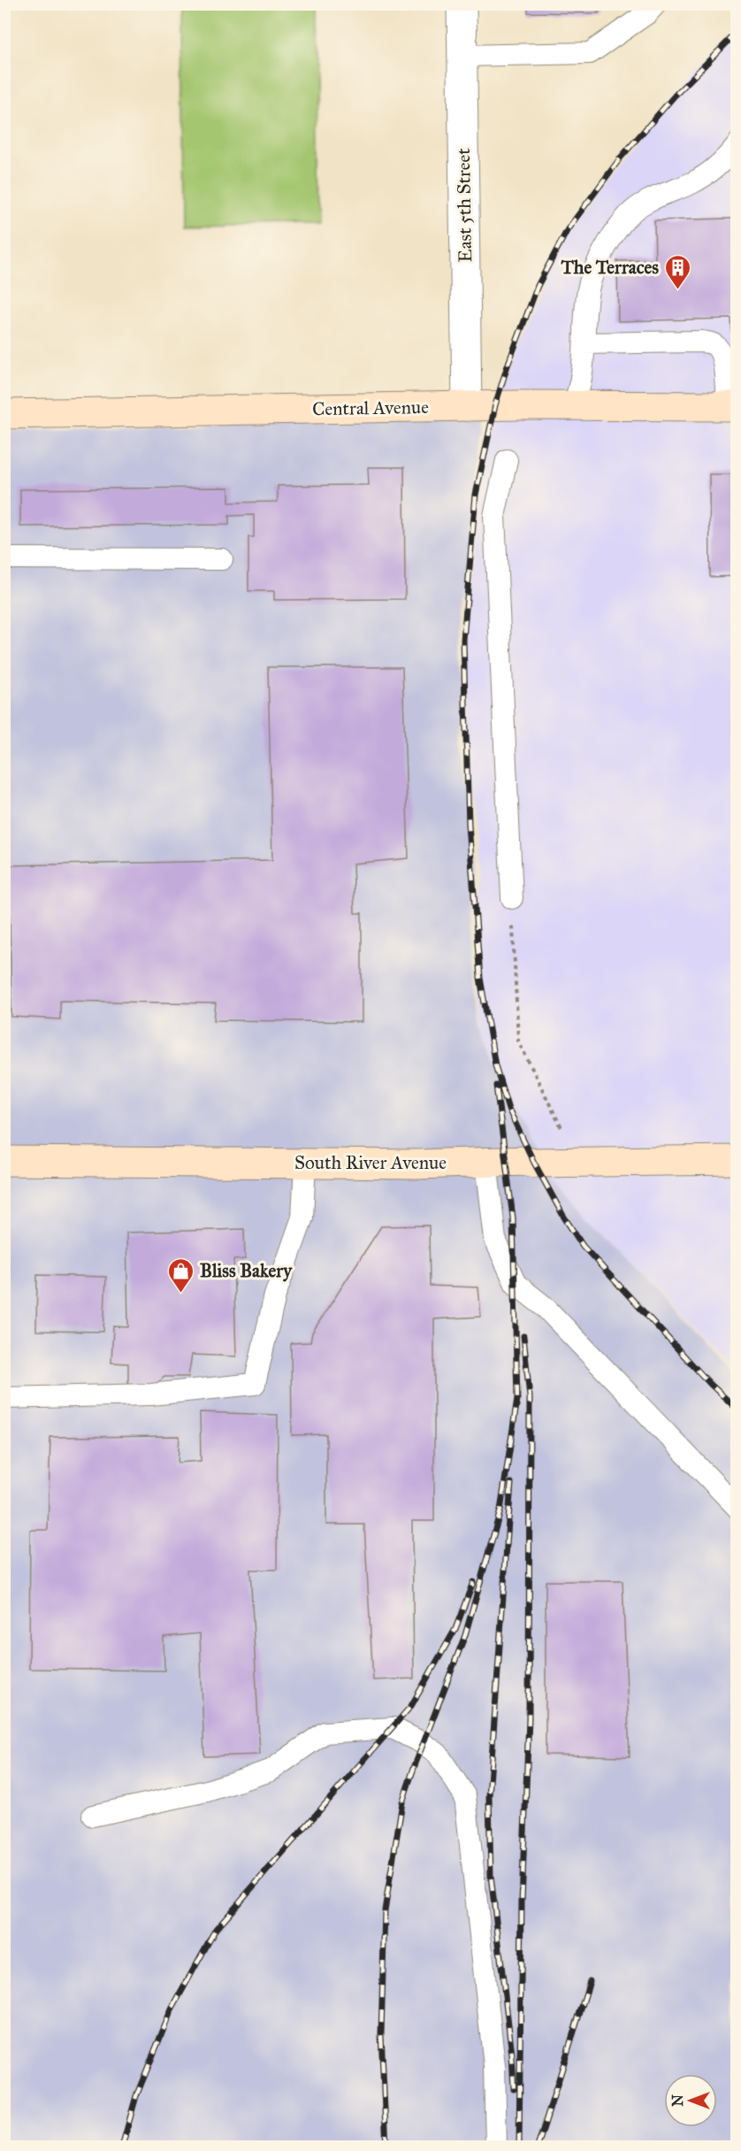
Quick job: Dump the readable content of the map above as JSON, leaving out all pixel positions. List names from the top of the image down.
{
  "streets": {
    "main road": ["Central Avenue", "South River Avenue"],
    "street": ["East 5th Street"]
  },
  "crossings": [
    ["East 5th Street", "Central Avenue"]
  ],
  "places": {
    "building": ["The Terraces"],
    "shop": ["Bliss Bakery"]
  },
  "north": "left"
}
